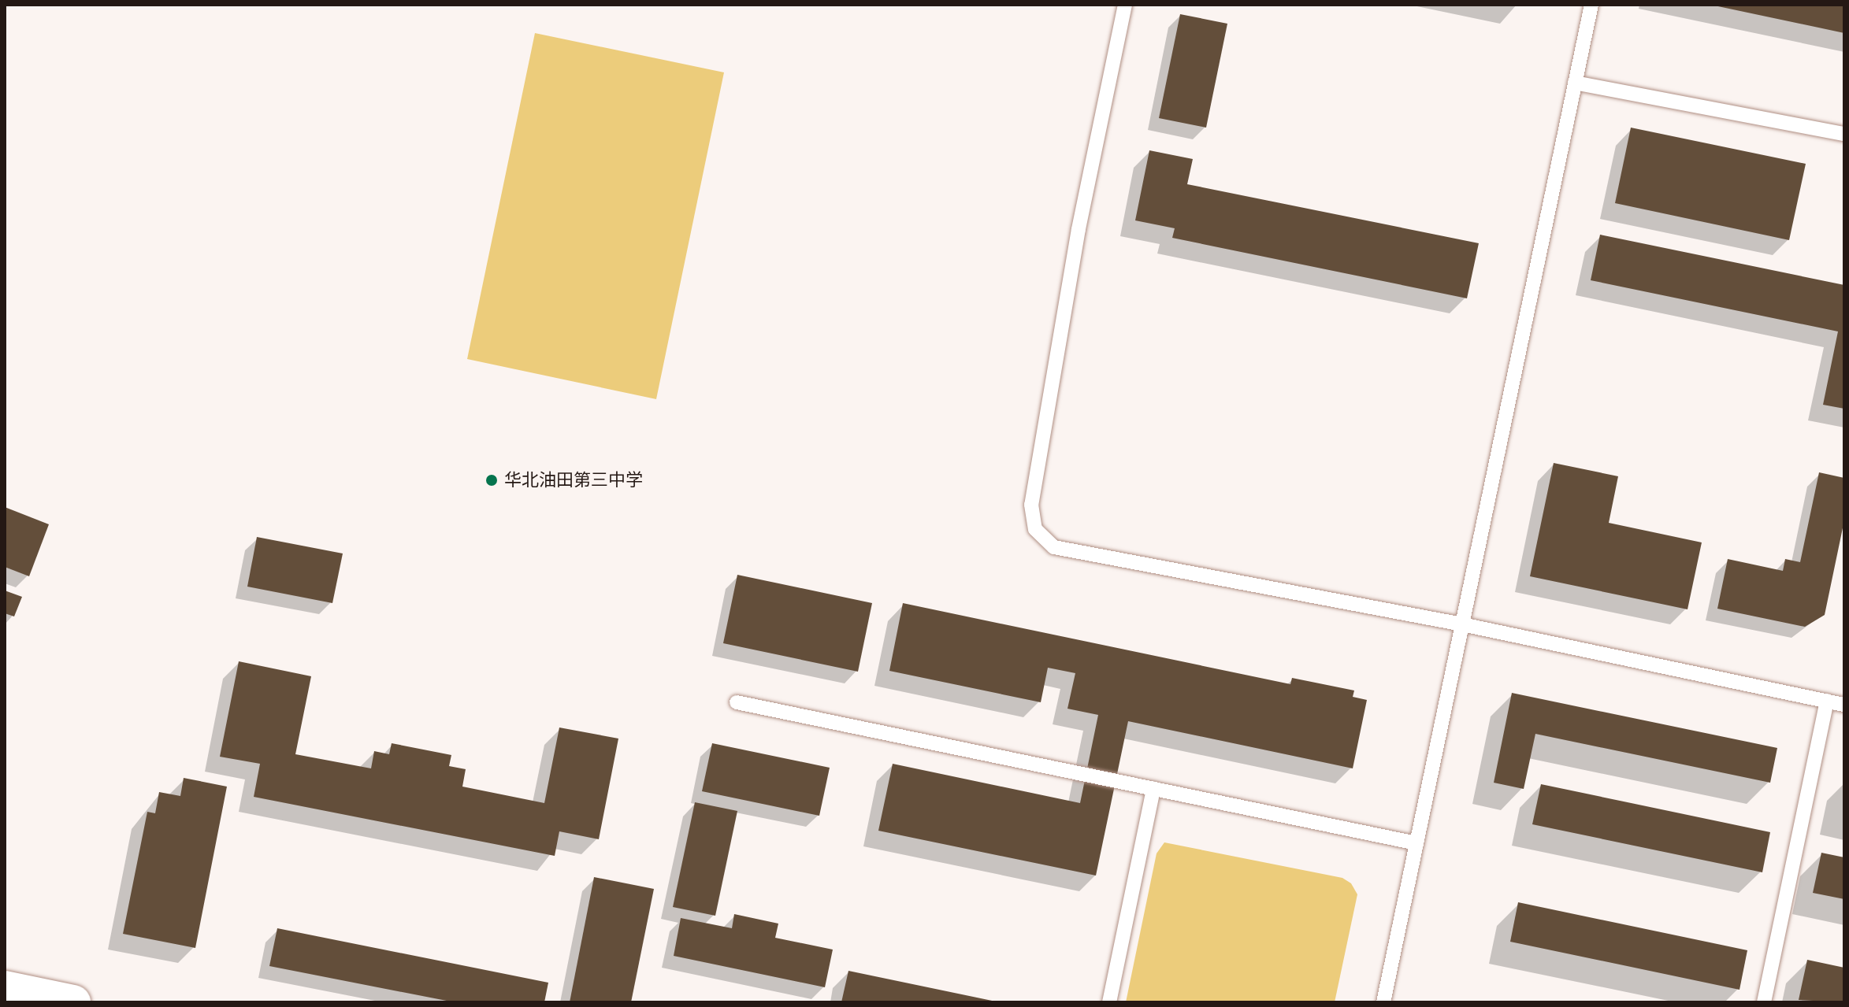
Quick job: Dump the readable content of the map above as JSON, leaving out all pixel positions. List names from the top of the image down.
{
  "places": ["华北油田第三中学"]
}
